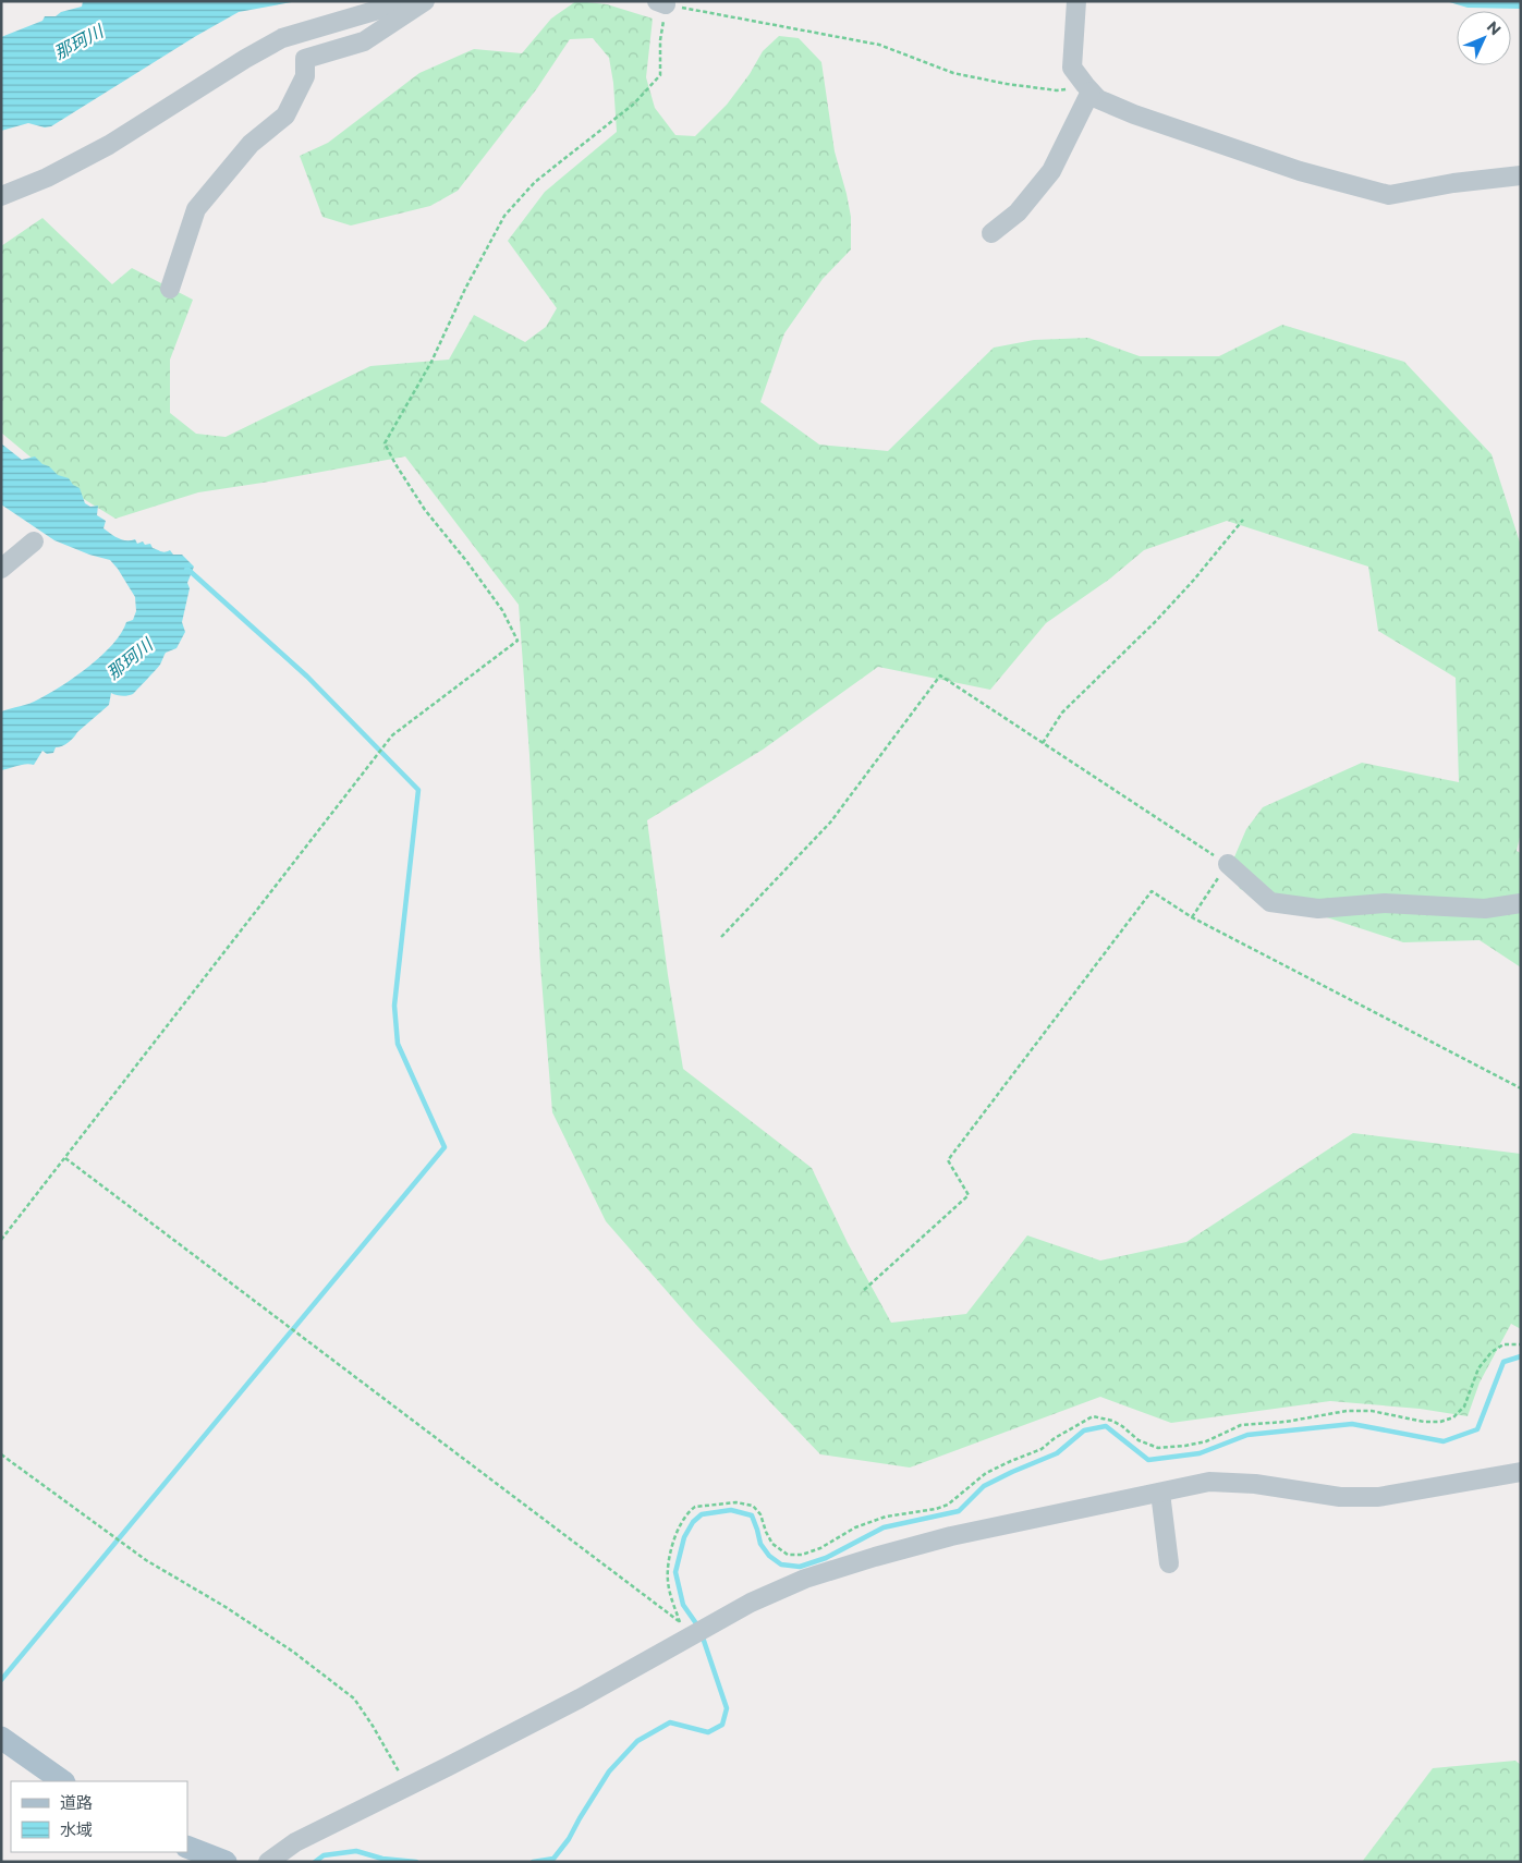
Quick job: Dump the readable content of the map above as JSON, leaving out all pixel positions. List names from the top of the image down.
{
  "water": ["那珂川"],
  "legend": ["道路", "水域"],
  "north": "top right"
}
